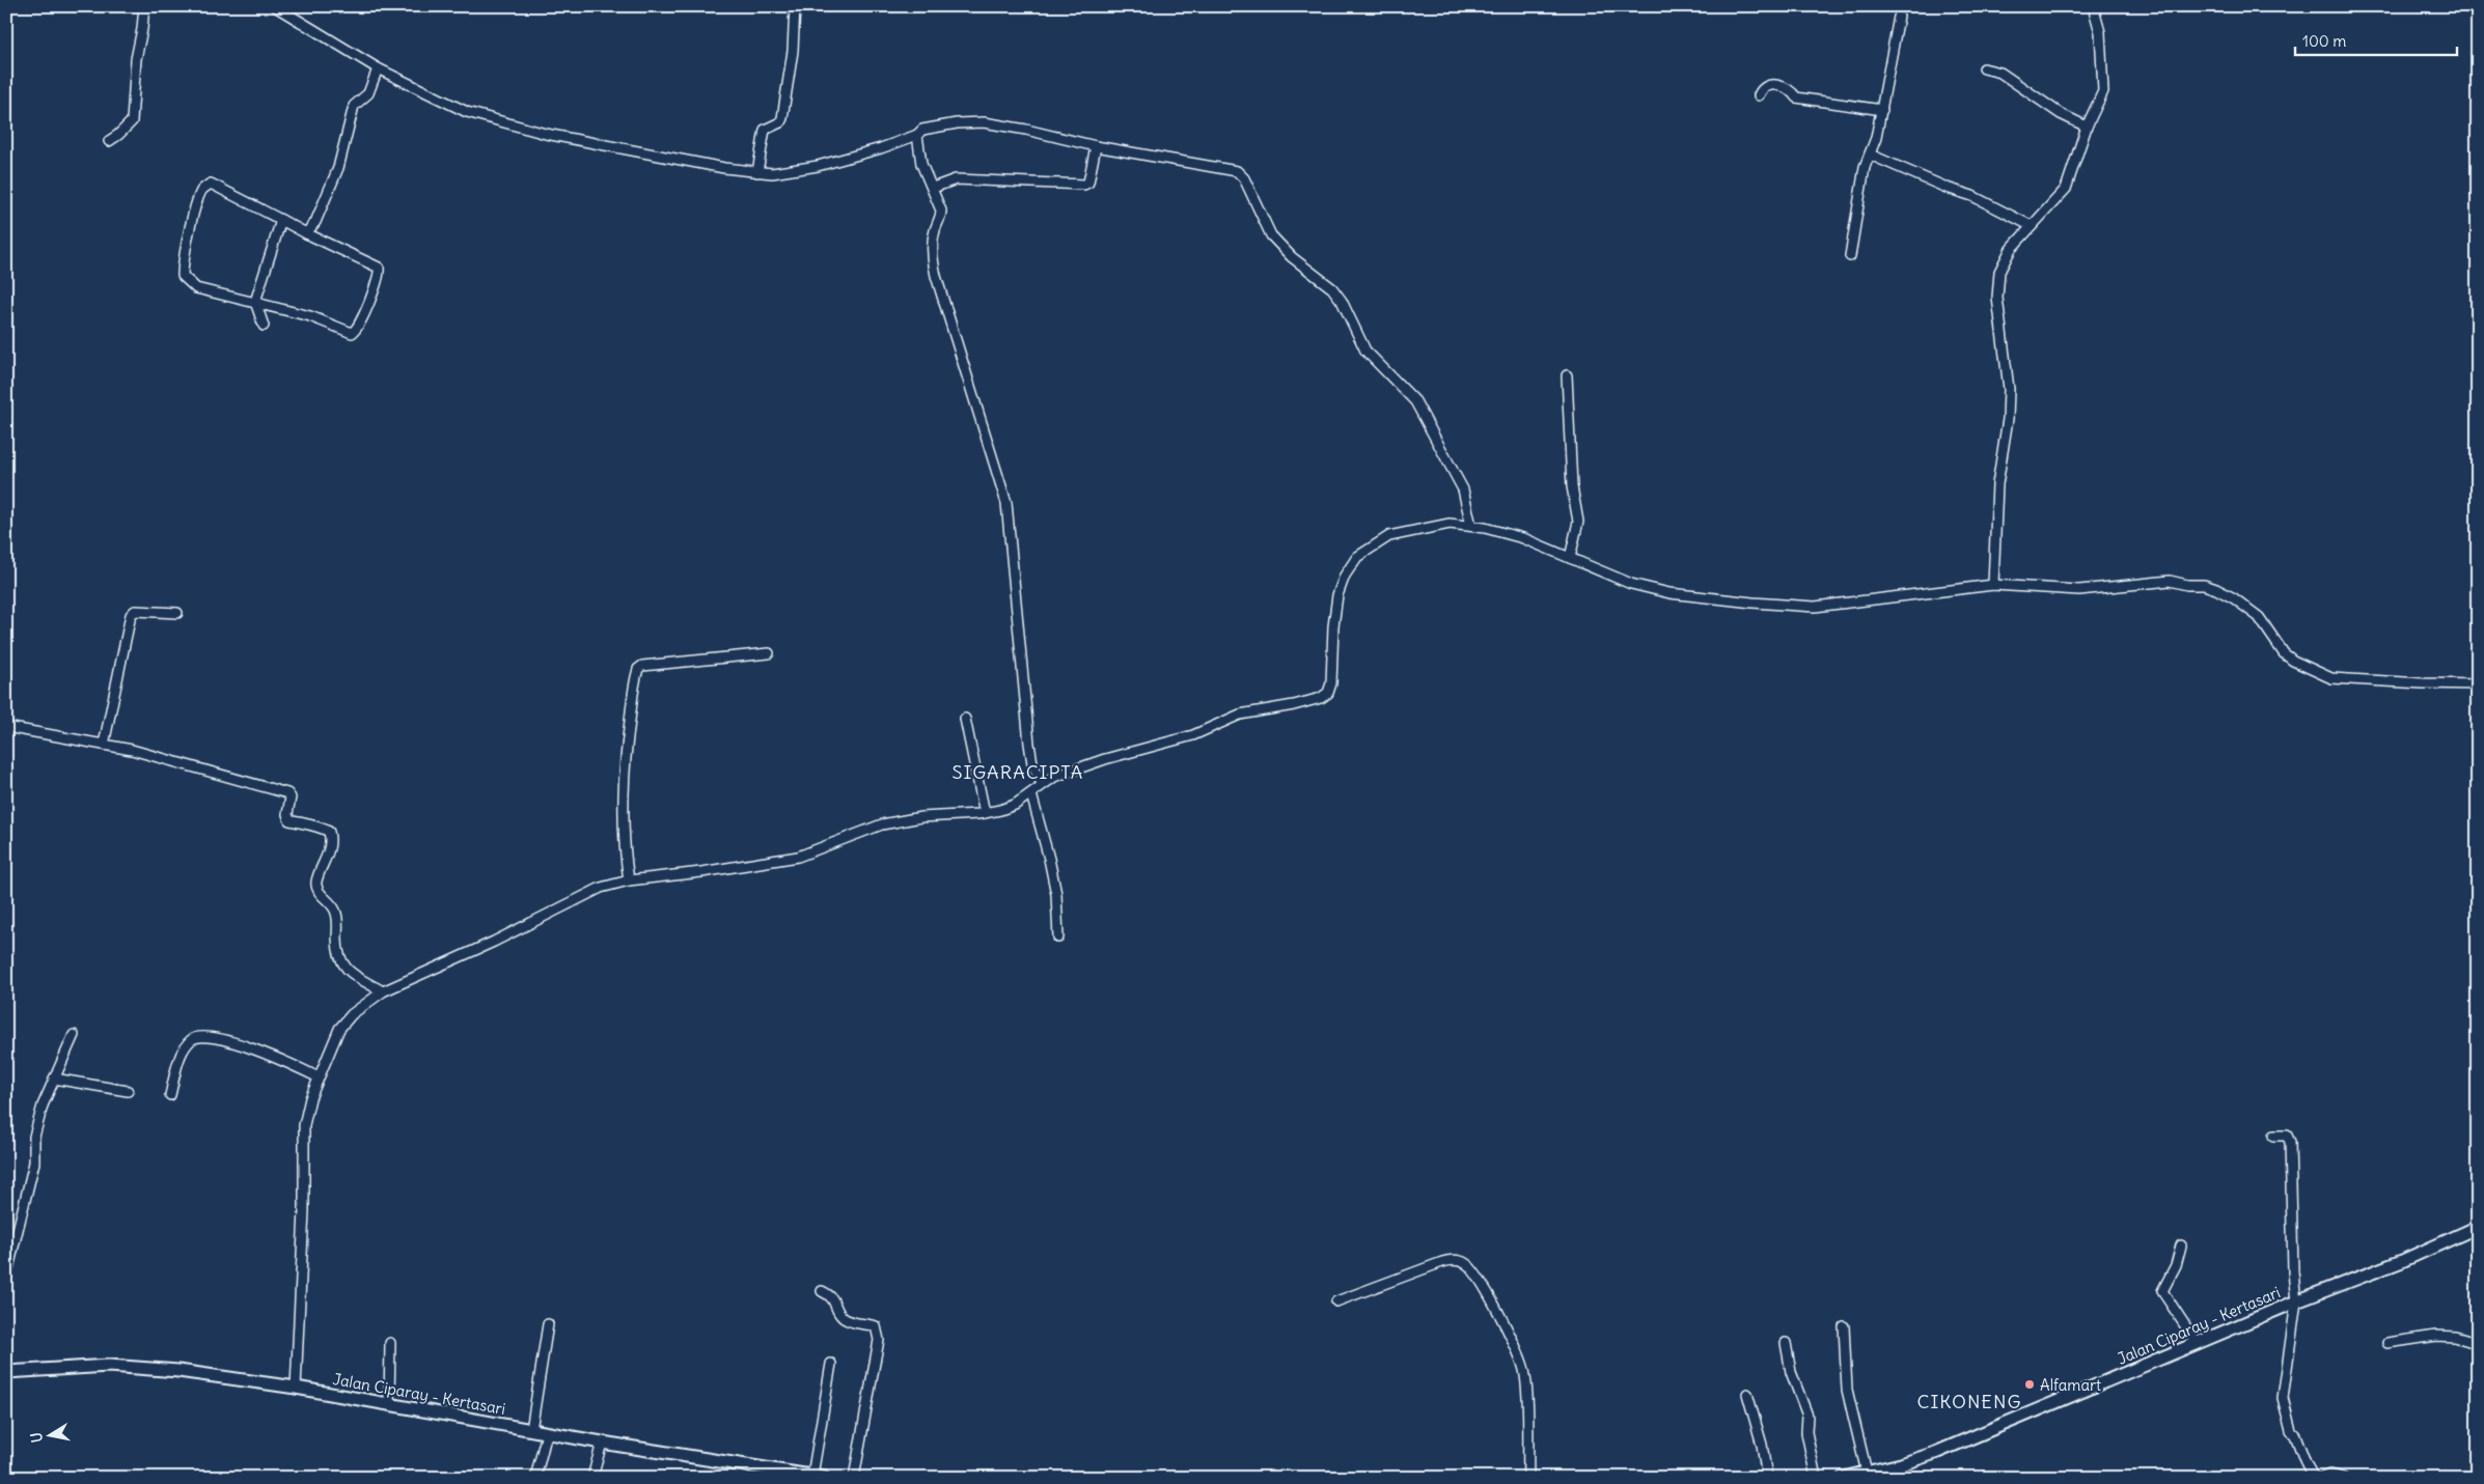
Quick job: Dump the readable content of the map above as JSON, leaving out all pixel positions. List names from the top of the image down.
{
  "streets": {
    "main road": ["Jalan Ciparay - Kertasari"]
  },
  "districts": ["SIGARACIPTA", "CIKONENG"],
  "places": ["Alfamart"],
  "scale_bar": "100 m",
  "north": "left"
}
